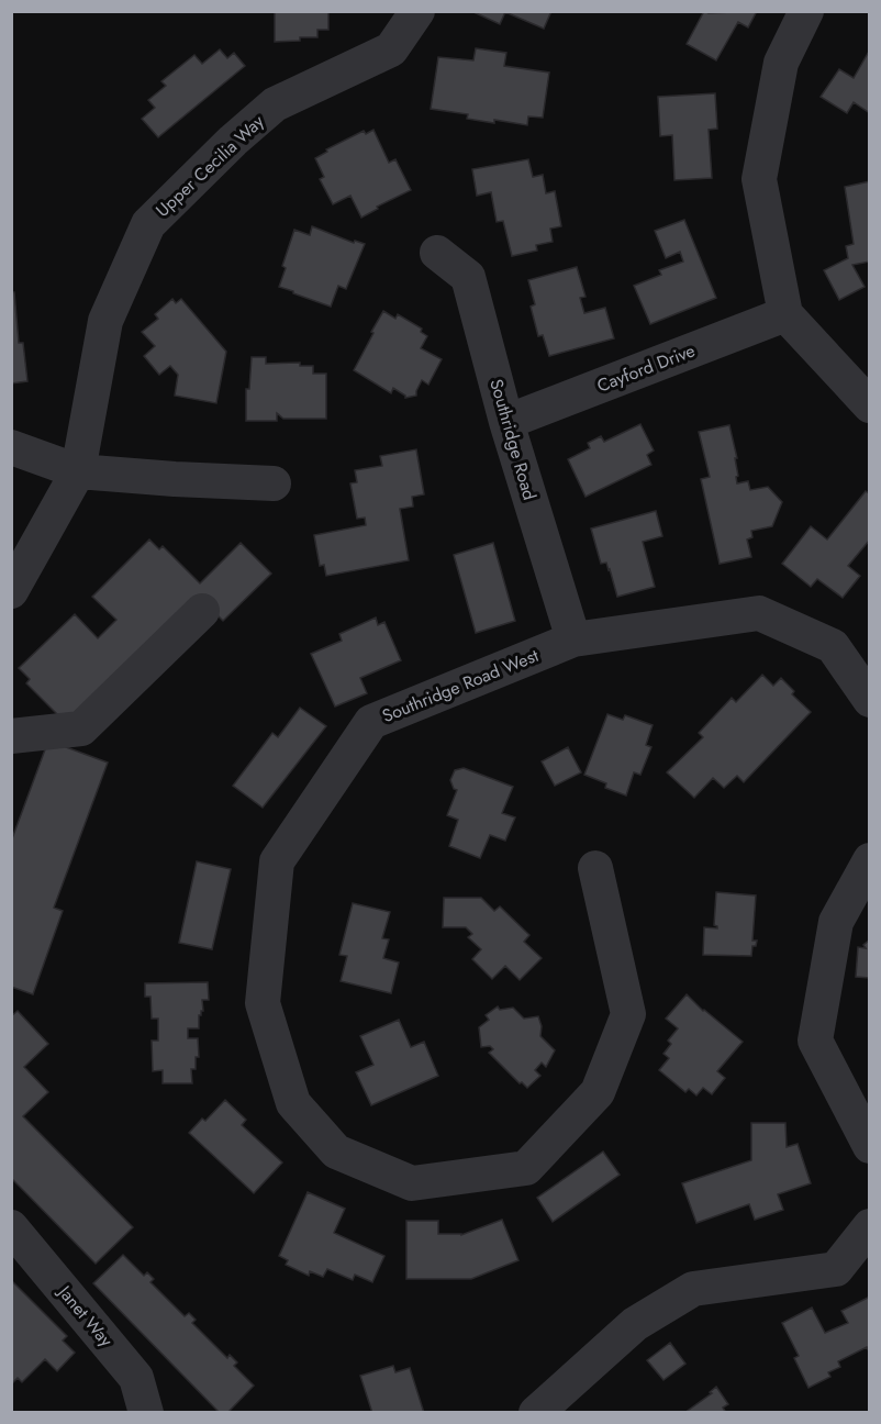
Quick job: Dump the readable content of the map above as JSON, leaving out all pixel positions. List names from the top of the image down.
{
  "streets": {
    "street": [
      "Upper Cecilia Way",
      "Cayford Drive",
      "Southridge Road",
      "Southridge Road West",
      "Janet Way"
    ]
  },
  "crossings": [
    ["Cayford Drive", "Southridge Road"],
    ["Southridge Road", "Southridge Road West"]
  ]
}
